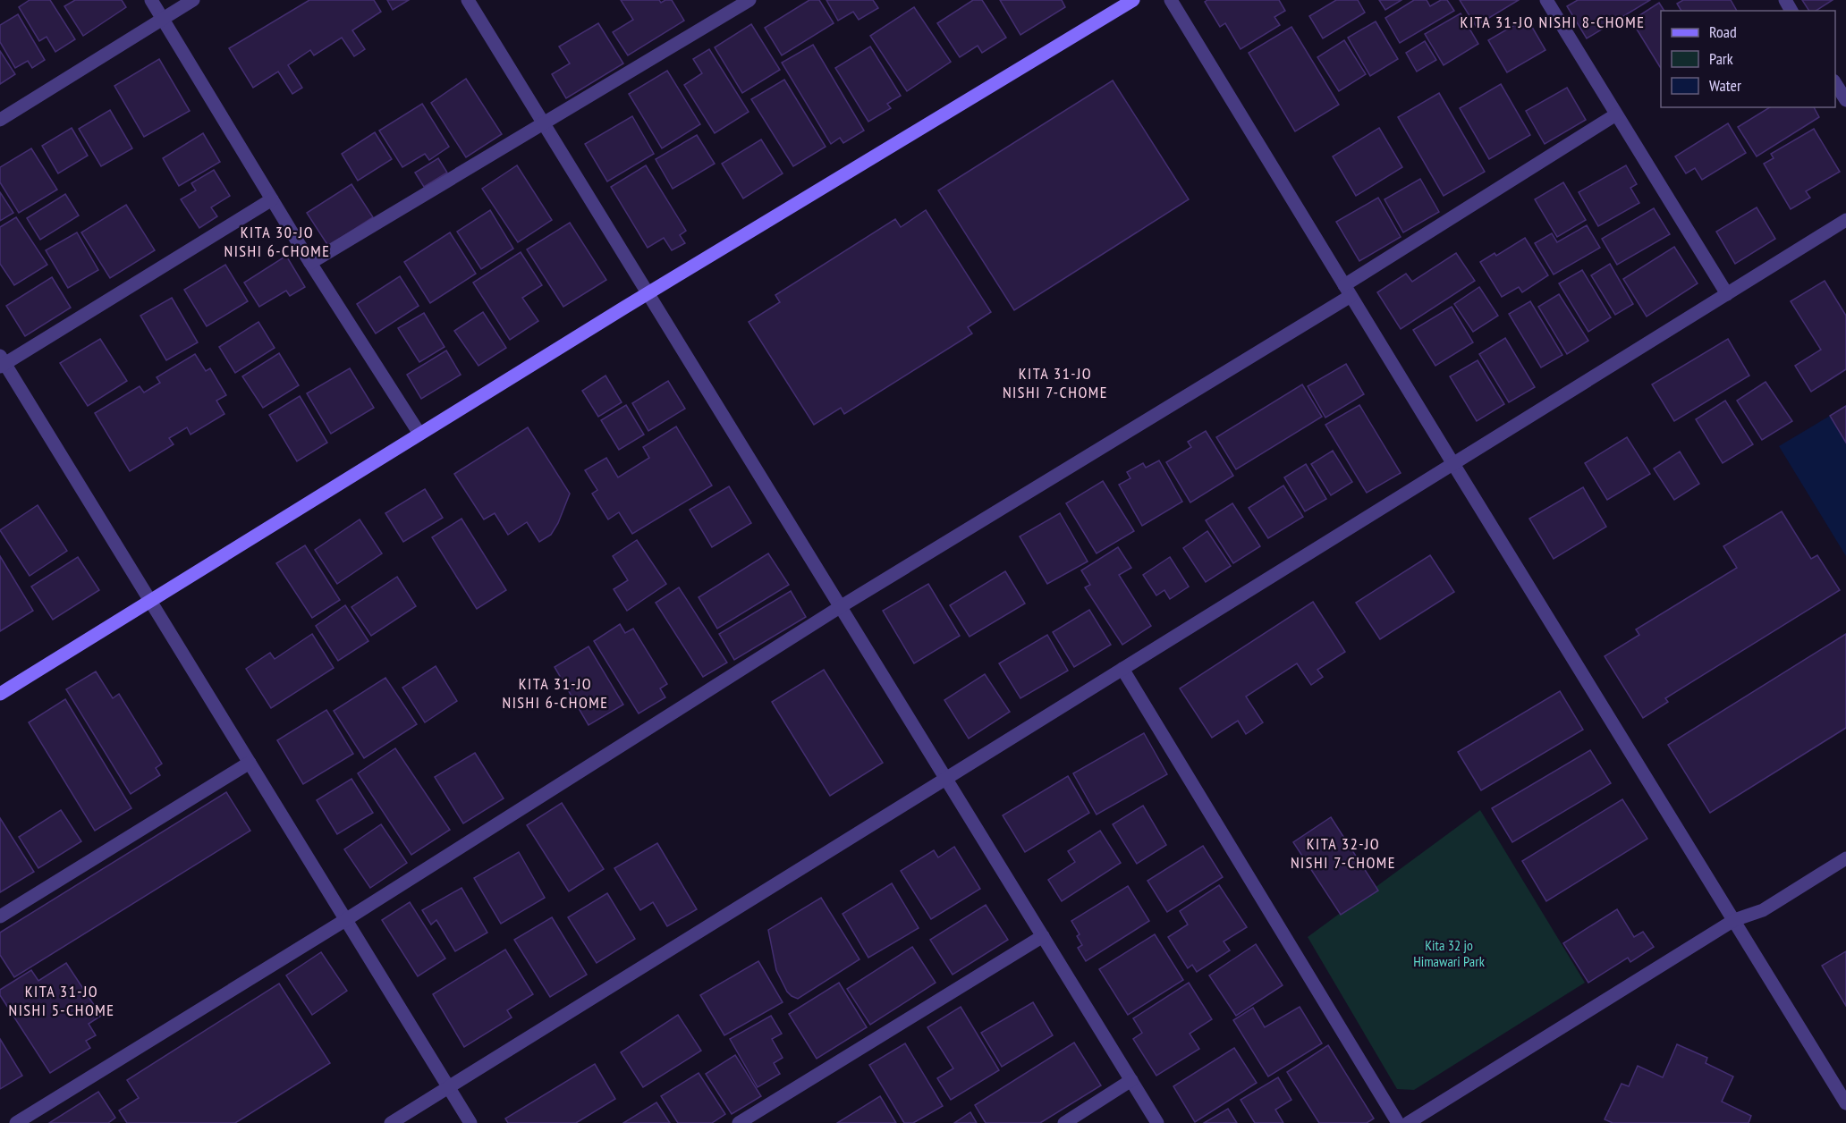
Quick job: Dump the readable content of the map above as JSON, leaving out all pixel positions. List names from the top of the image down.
{
  "districts": [
    "KITA 31-JO NISHI 8-CHOME",
    "KITA 30-JO NISHI 6-CHOME",
    "KITA 31-JO NISHI 7-CHOME",
    "KITA 31-JO NISHI 6-CHOME",
    "KITA 32-JO NISHI 7-CHOME",
    "KITA 31-JO NISHI 5-CHOME"
  ],
  "parks": ["Kita 32 jo Himawari Park"],
  "legend": ["Road", "Park", "Water"]
}
